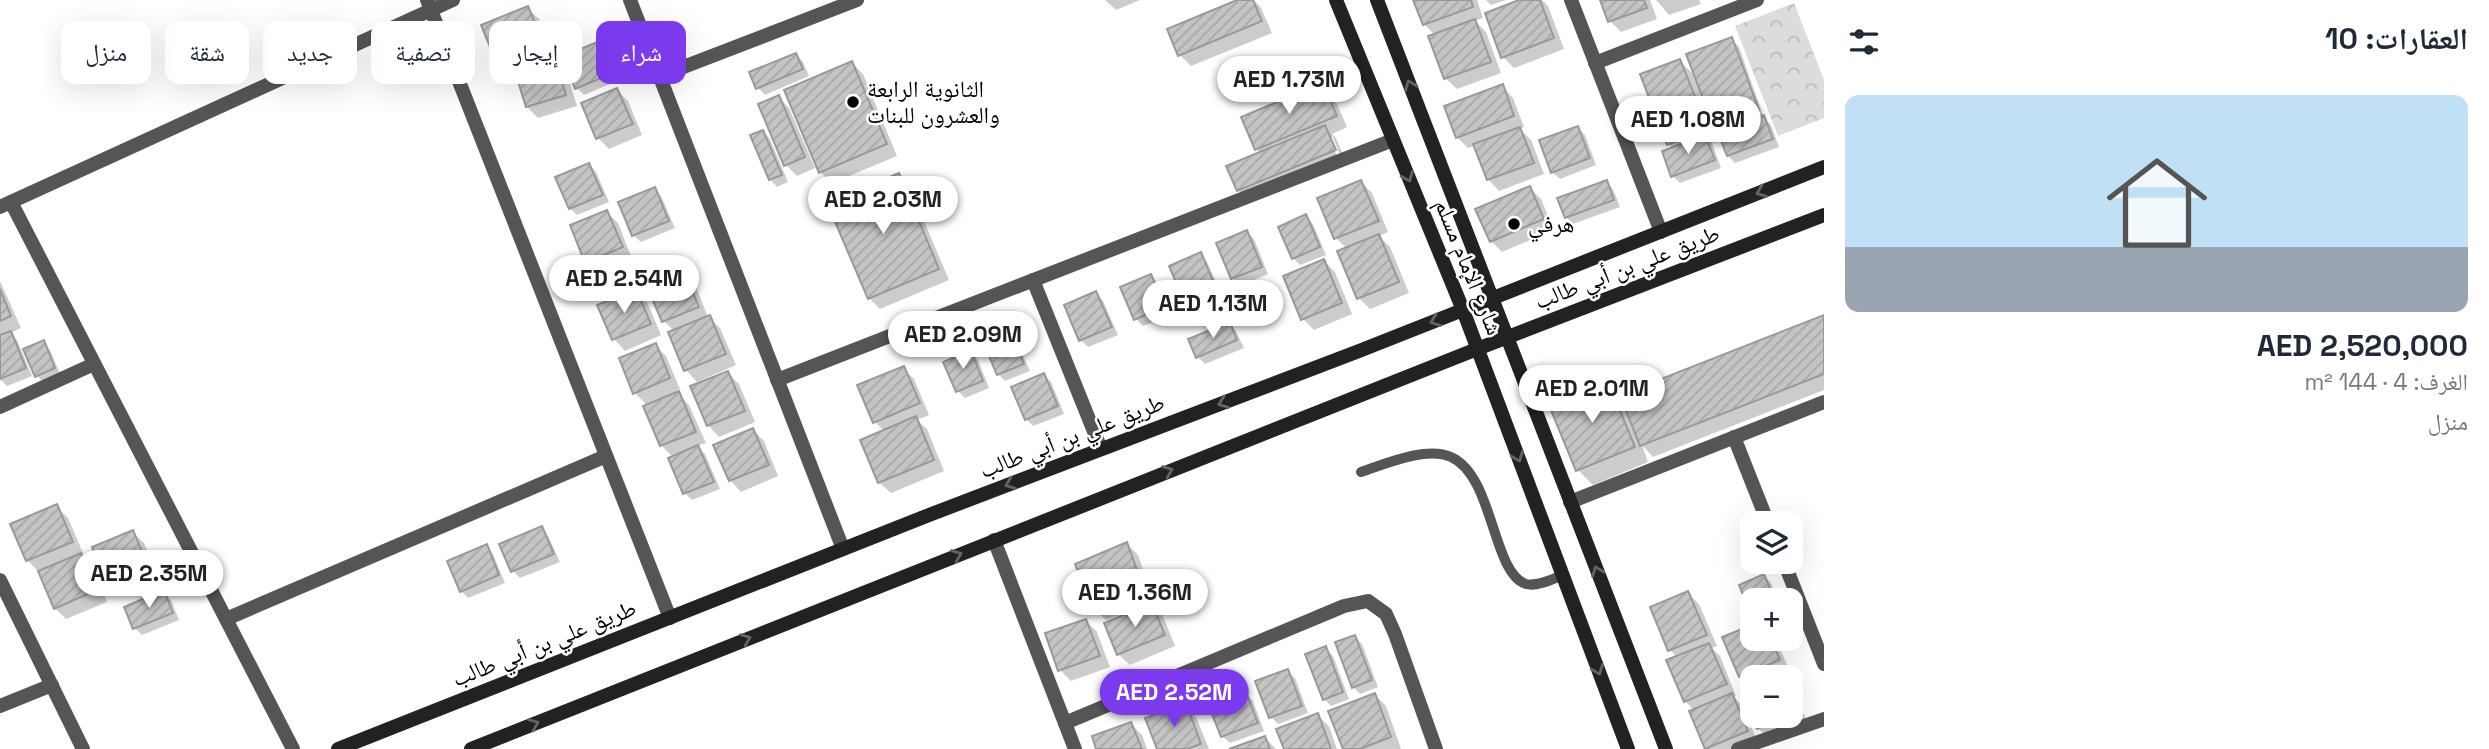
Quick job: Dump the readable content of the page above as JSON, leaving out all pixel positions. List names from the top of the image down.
{
  "streets": {
    "main road": ["شارع الإمام مسلم", "طريق علي بن أبي طالب"]
  },
  "crossings": [
    ["شارع الإمام مسلم", "طريق علي بن أبي طالب"]
  ],
  "places": ["الثانوية الرابعة والعشرون للبنات", "هرفي"],
  "page": {
    "heading": "العقارات: 10",
    "chip": [
      "شراء",
      "إيجار",
      "تصفية",
      "جديد",
      "شقة",
      "منزل"
    ],
    "price": [
      "AED 1.73M",
      "AED 1.08M",
      "AED 2.03M",
      "AED 2.54M",
      "AED 1.13M",
      "AED 2.09M",
      "AED 2.01M",
      "AED 2.35M",
      "AED 1.36M",
      "AED 2.52M"
    ],
    "list": [
      {
        "name": "AED 2,520,000",
        "note": "الغرف: 4 · 144 m² · منزل"
      }
    ],
    "map_buttons": ["+", "−"]
  }
}
